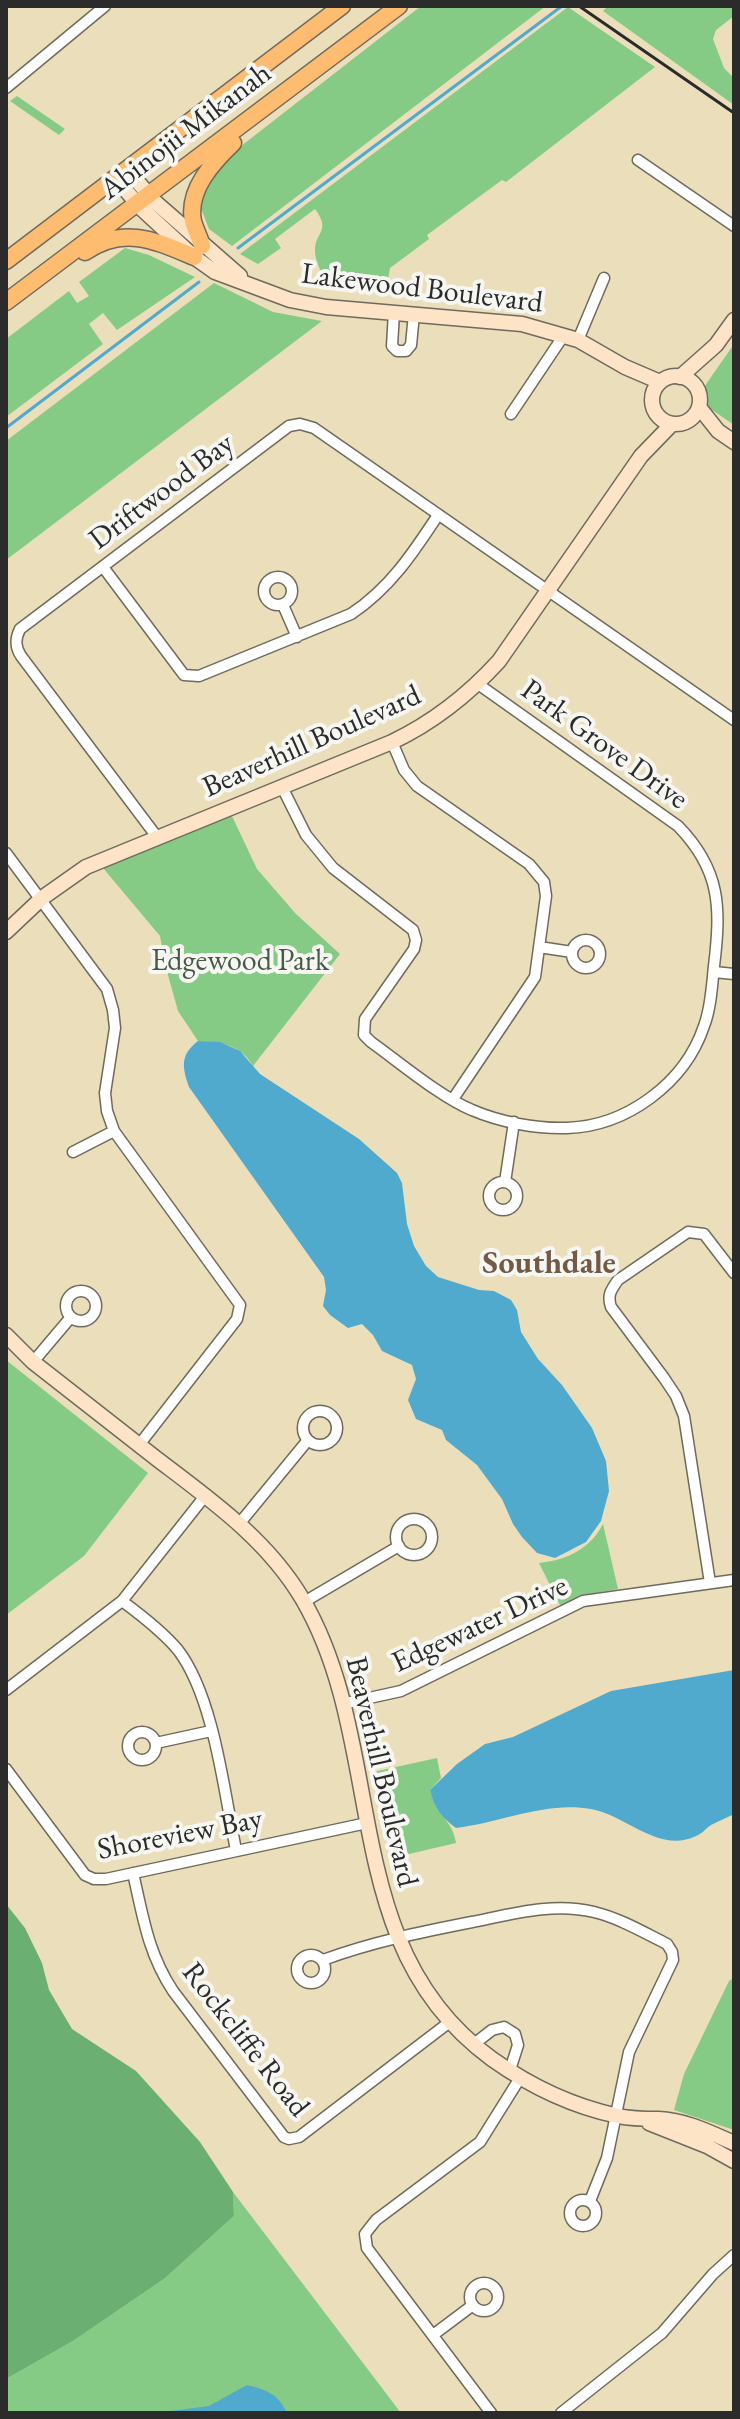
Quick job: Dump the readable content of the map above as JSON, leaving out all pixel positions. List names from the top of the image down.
{
  "streets": {
    "main road": ["Abinojii Mikanah"],
    "street": [
      "Lakewood Boulevard",
      "Driftwood Bay",
      "Beaverhill Boulevard",
      "Park Grove Drive",
      "Edgewater Drive",
      "Shoreview Bay",
      "Rockcliffe Road"
    ]
  },
  "crossings": [
    ["Abinojii Mikanah", "Lakewood Boulevard"],
    ["Lakewood Boulevard", "Beaverhill Boulevard"],
    ["Driftwood Bay", "Beaverhill Boulevard"],
    ["Beaverhill Boulevard", "Park Grove Drive"],
    ["Beaverhill Boulevard", "Edgewater Drive"],
    ["Beaverhill Boulevard", "Shoreview Bay"],
    ["Beaverhill Boulevard", "Rockcliffe Road"],
    ["Shoreview Bay", "Rockcliffe Road"]
  ],
  "districts": ["Southdale"],
  "parks": ["Edgewood Park"]
}
